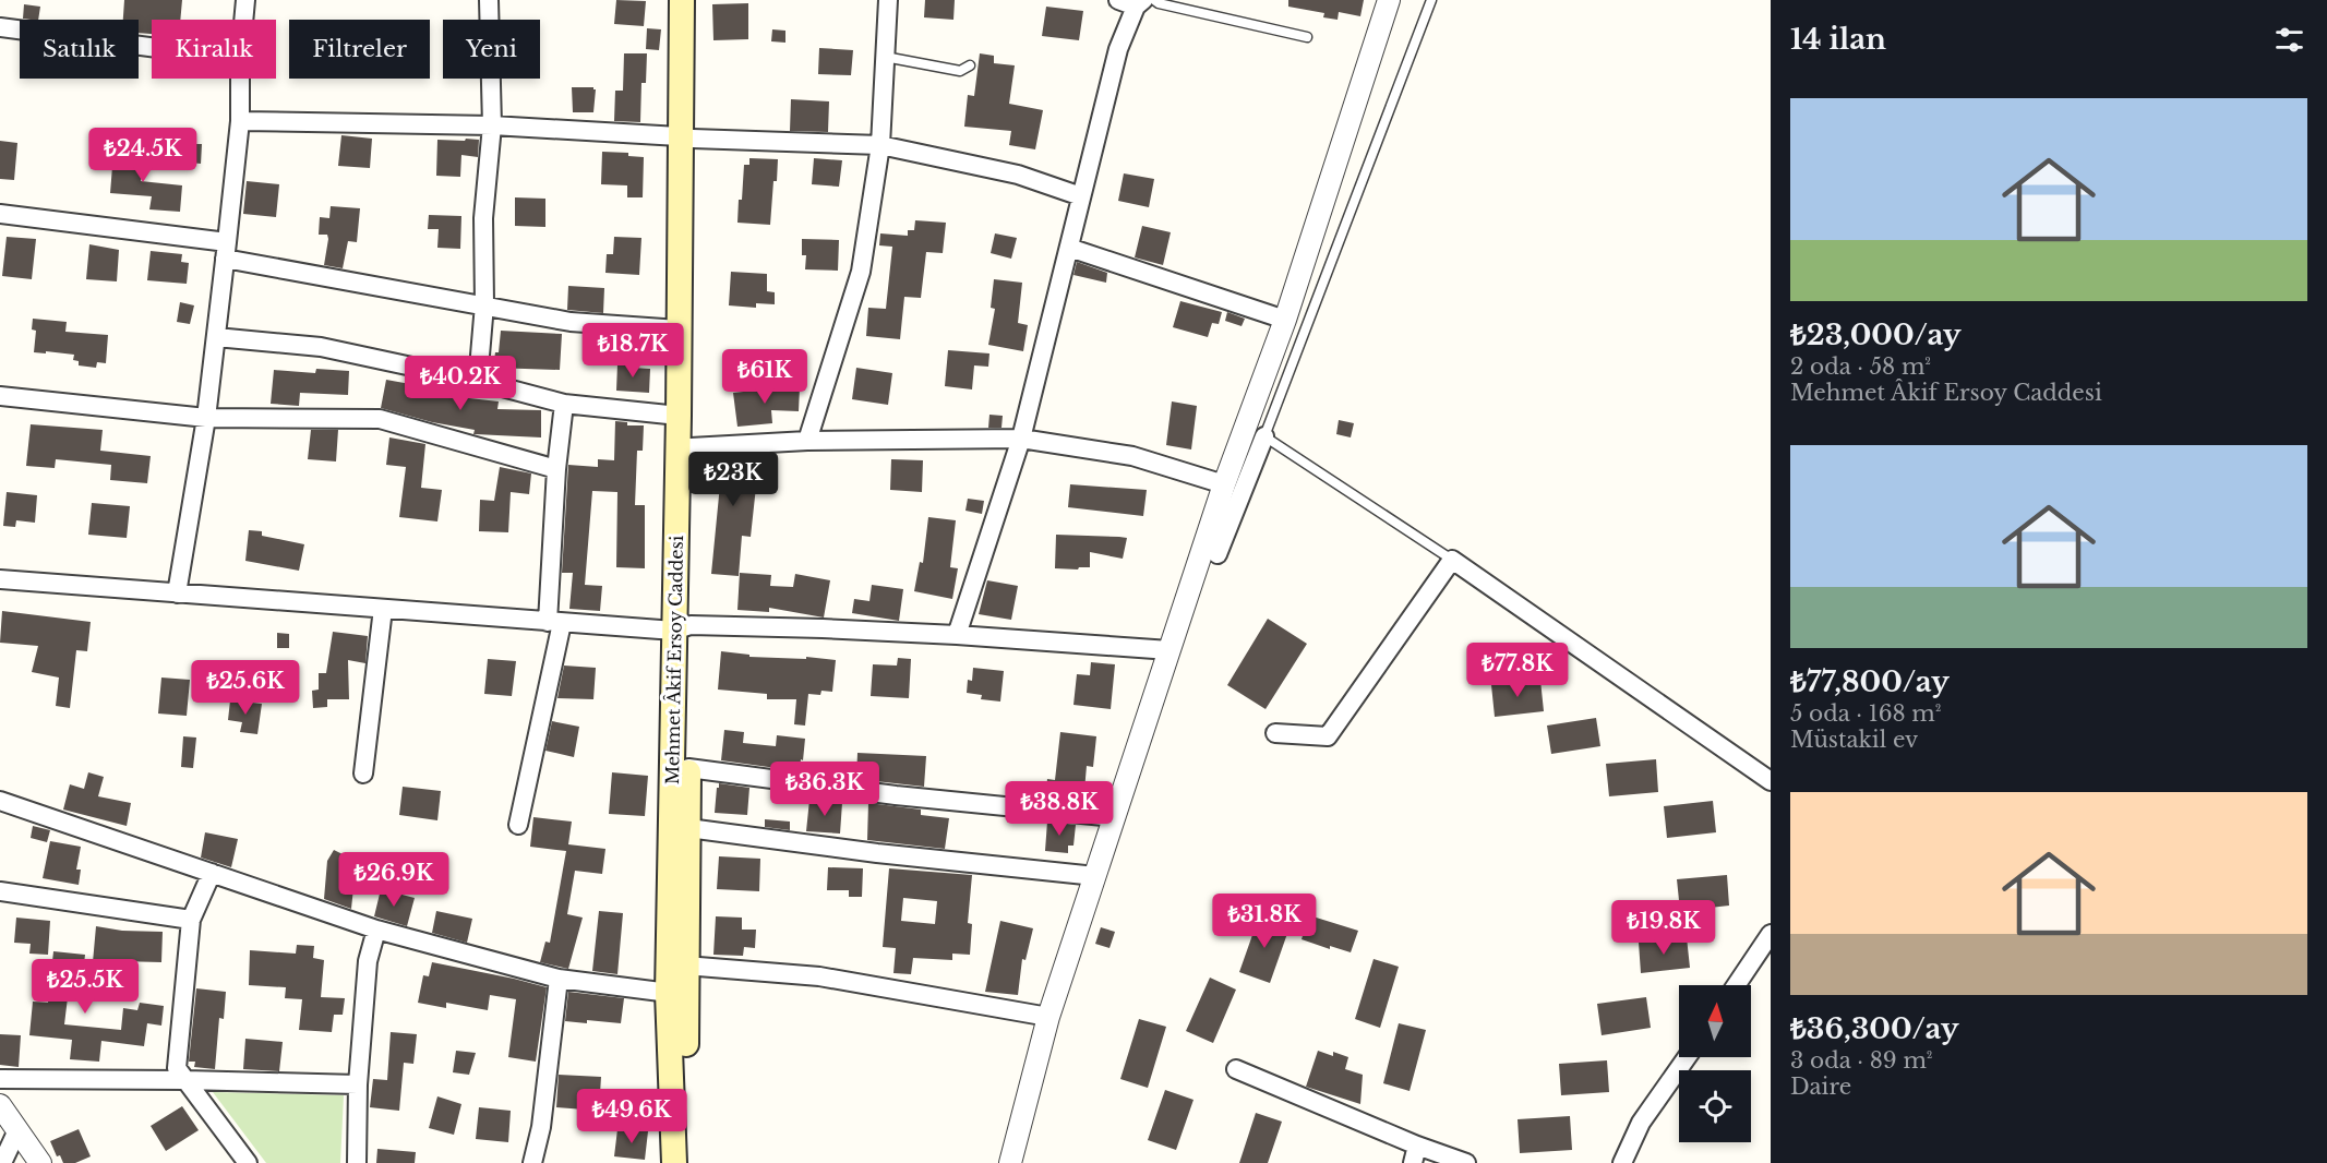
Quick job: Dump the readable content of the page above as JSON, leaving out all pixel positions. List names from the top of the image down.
{
  "streets": {
    "main road": ["Mehmet Âkif Ersoy Caddesi"]
  },
  "north": "top",
  "page": {
    "heading": "14 ilan",
    "chip": [
      "Satılık",
      "Kiralık",
      "Filtreler",
      "Yeni"
    ],
    "list": [
      {
        "name": "₺23,000/ay",
        "note": "2 oda · 58 m² · Mehmet Âkif Ersoy Caddesi"
      },
      {
        "name": "₺77,800/ay",
        "note": "5 oda · 168 m² · Müstakil ev"
      },
      {
        "name": "₺36,300/ay",
        "note": "3 oda · 89 m² · Daire"
      }
    ],
    "price": [
      "₺24.5K",
      "₺18.7K",
      "₺61K",
      "₺40.2K",
      "₺23K",
      "₺77.8K",
      "₺25.6K",
      "₺36.3K",
      "₺38.8K",
      "₺26.9K",
      "₺31.8K",
      "₺19.8K",
      "₺25.5K",
      "₺49.6K"
    ]
  }
}
